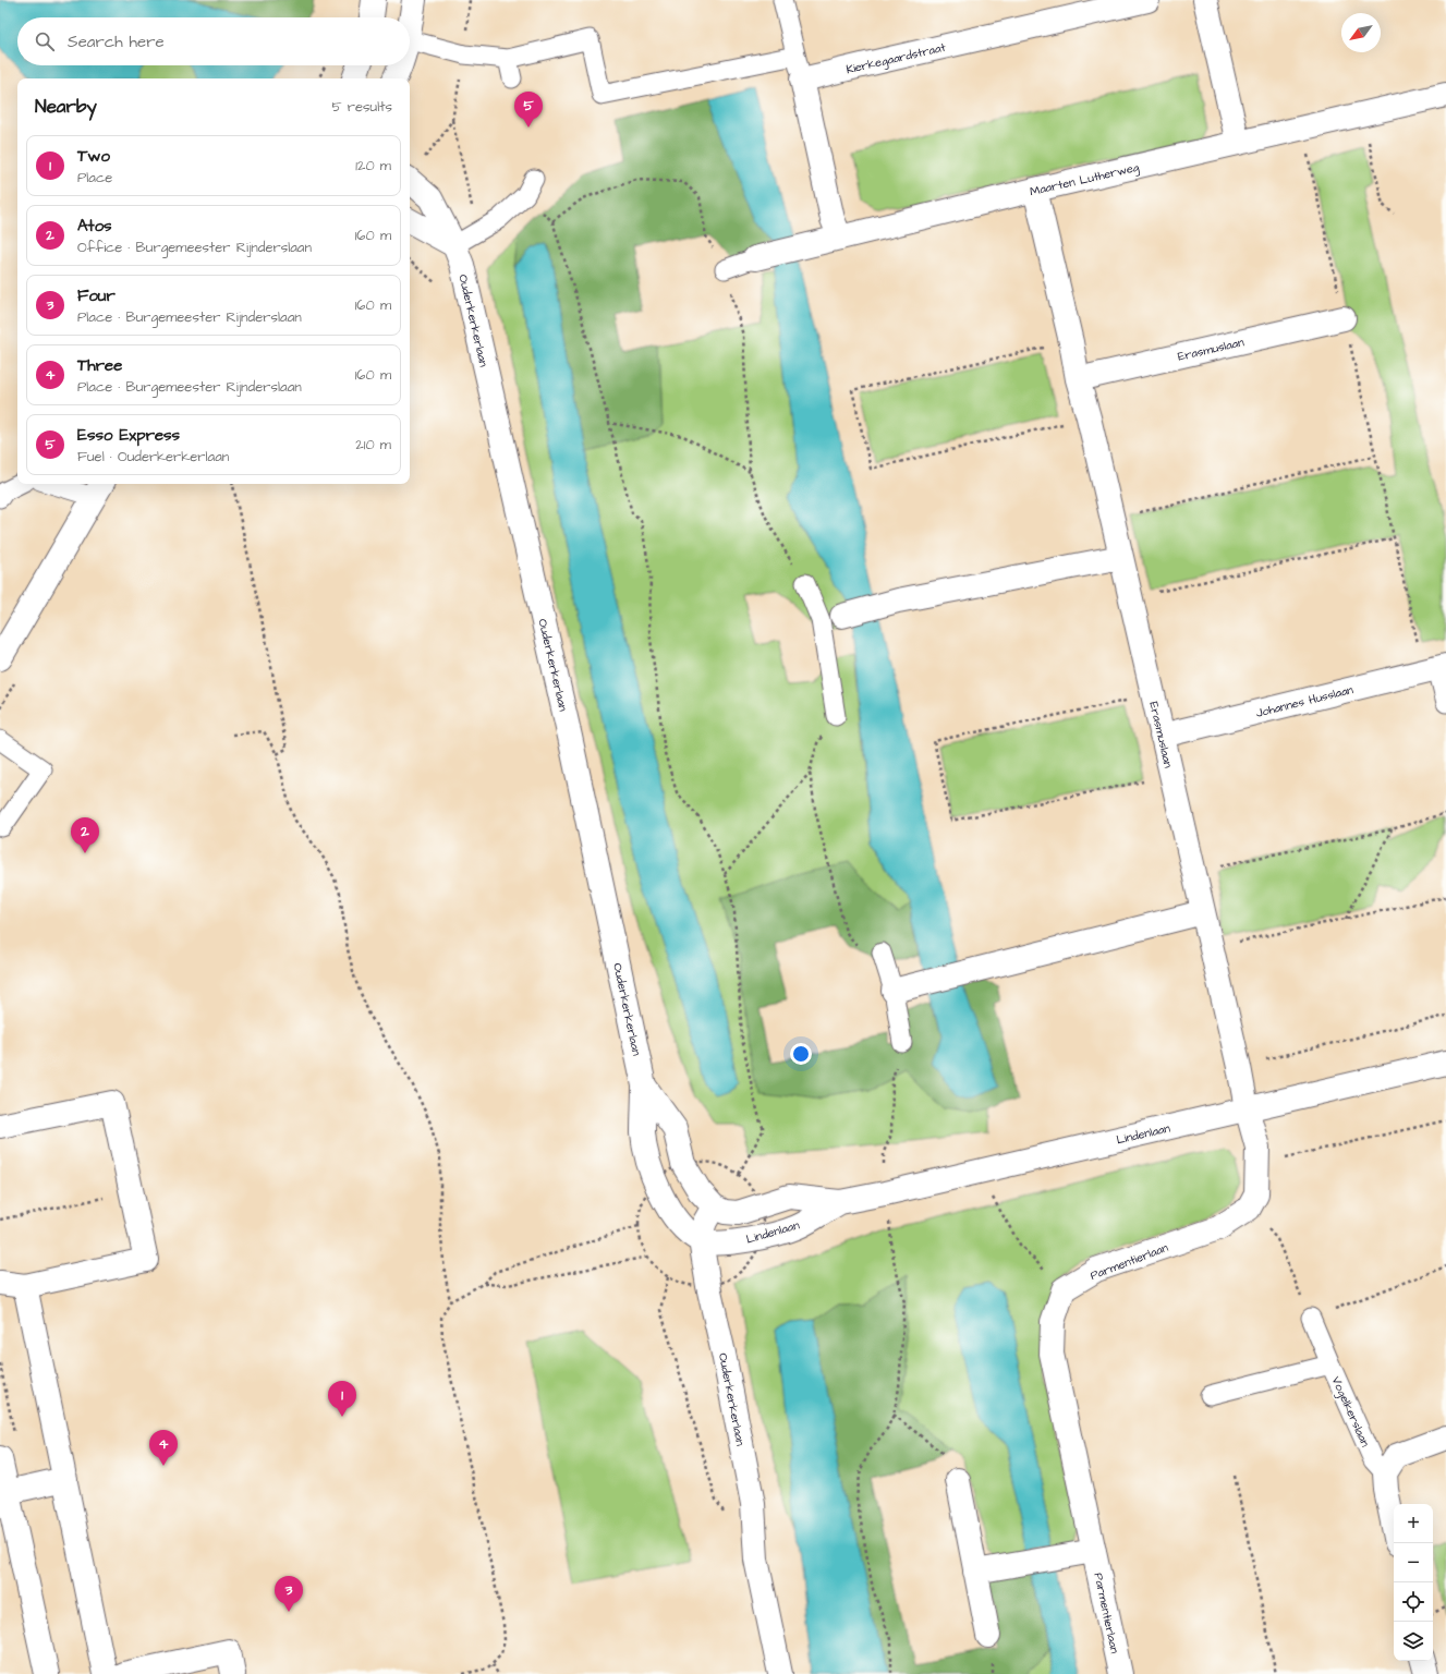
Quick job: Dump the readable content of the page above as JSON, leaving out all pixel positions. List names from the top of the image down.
{
  "streets": {
    "street": [
      "Kierkegaardstraat",
      "Maarten Lutherweg",
      "Ouderkerkerlaan",
      "Erasmuslaan",
      "Johannes Husslaan",
      "Lindenlaan",
      "Parmentierlaan"
    ],
    "lane": ["Vogelkerslaan"]
  },
  "crossings": [
    ["Maarten Lutherweg", "Erasmuslaan"],
    ["Ouderkerkerlaan", "Lindenlaan"],
    ["Erasmuslaan", "Johannes Husslaan"],
    ["Erasmuslaan", "Lindenlaan"]
  ],
  "north": "bottom left",
  "page": {
    "search": "Search here",
    "heading": ["Nearby", "5 results"],
    "pins": [
      "5",
      "2",
      "1",
      "4",
      "3"
    ],
    "list": [
      {
        "mark": "1",
        "name": "Two",
        "note": "Place",
        "value": "120 m"
      },
      {
        "mark": "2",
        "name": "Atos",
        "note": "Office · Burgemeester Rijnderslaan",
        "value": "160 m"
      },
      {
        "mark": "3",
        "name": "Four",
        "note": "Place · Burgemeester Rijnderslaan",
        "value": "160 m"
      },
      {
        "mark": "4",
        "name": "Three",
        "note": "Place · Burgemeester Rijnderslaan",
        "value": "160 m"
      },
      {
        "mark": "5",
        "name": "Esso Express",
        "note": "Fuel · Ouderkerkerlaan",
        "value": "210 m"
      }
    ],
    "map_buttons": ["+", "−"]
  }
}
